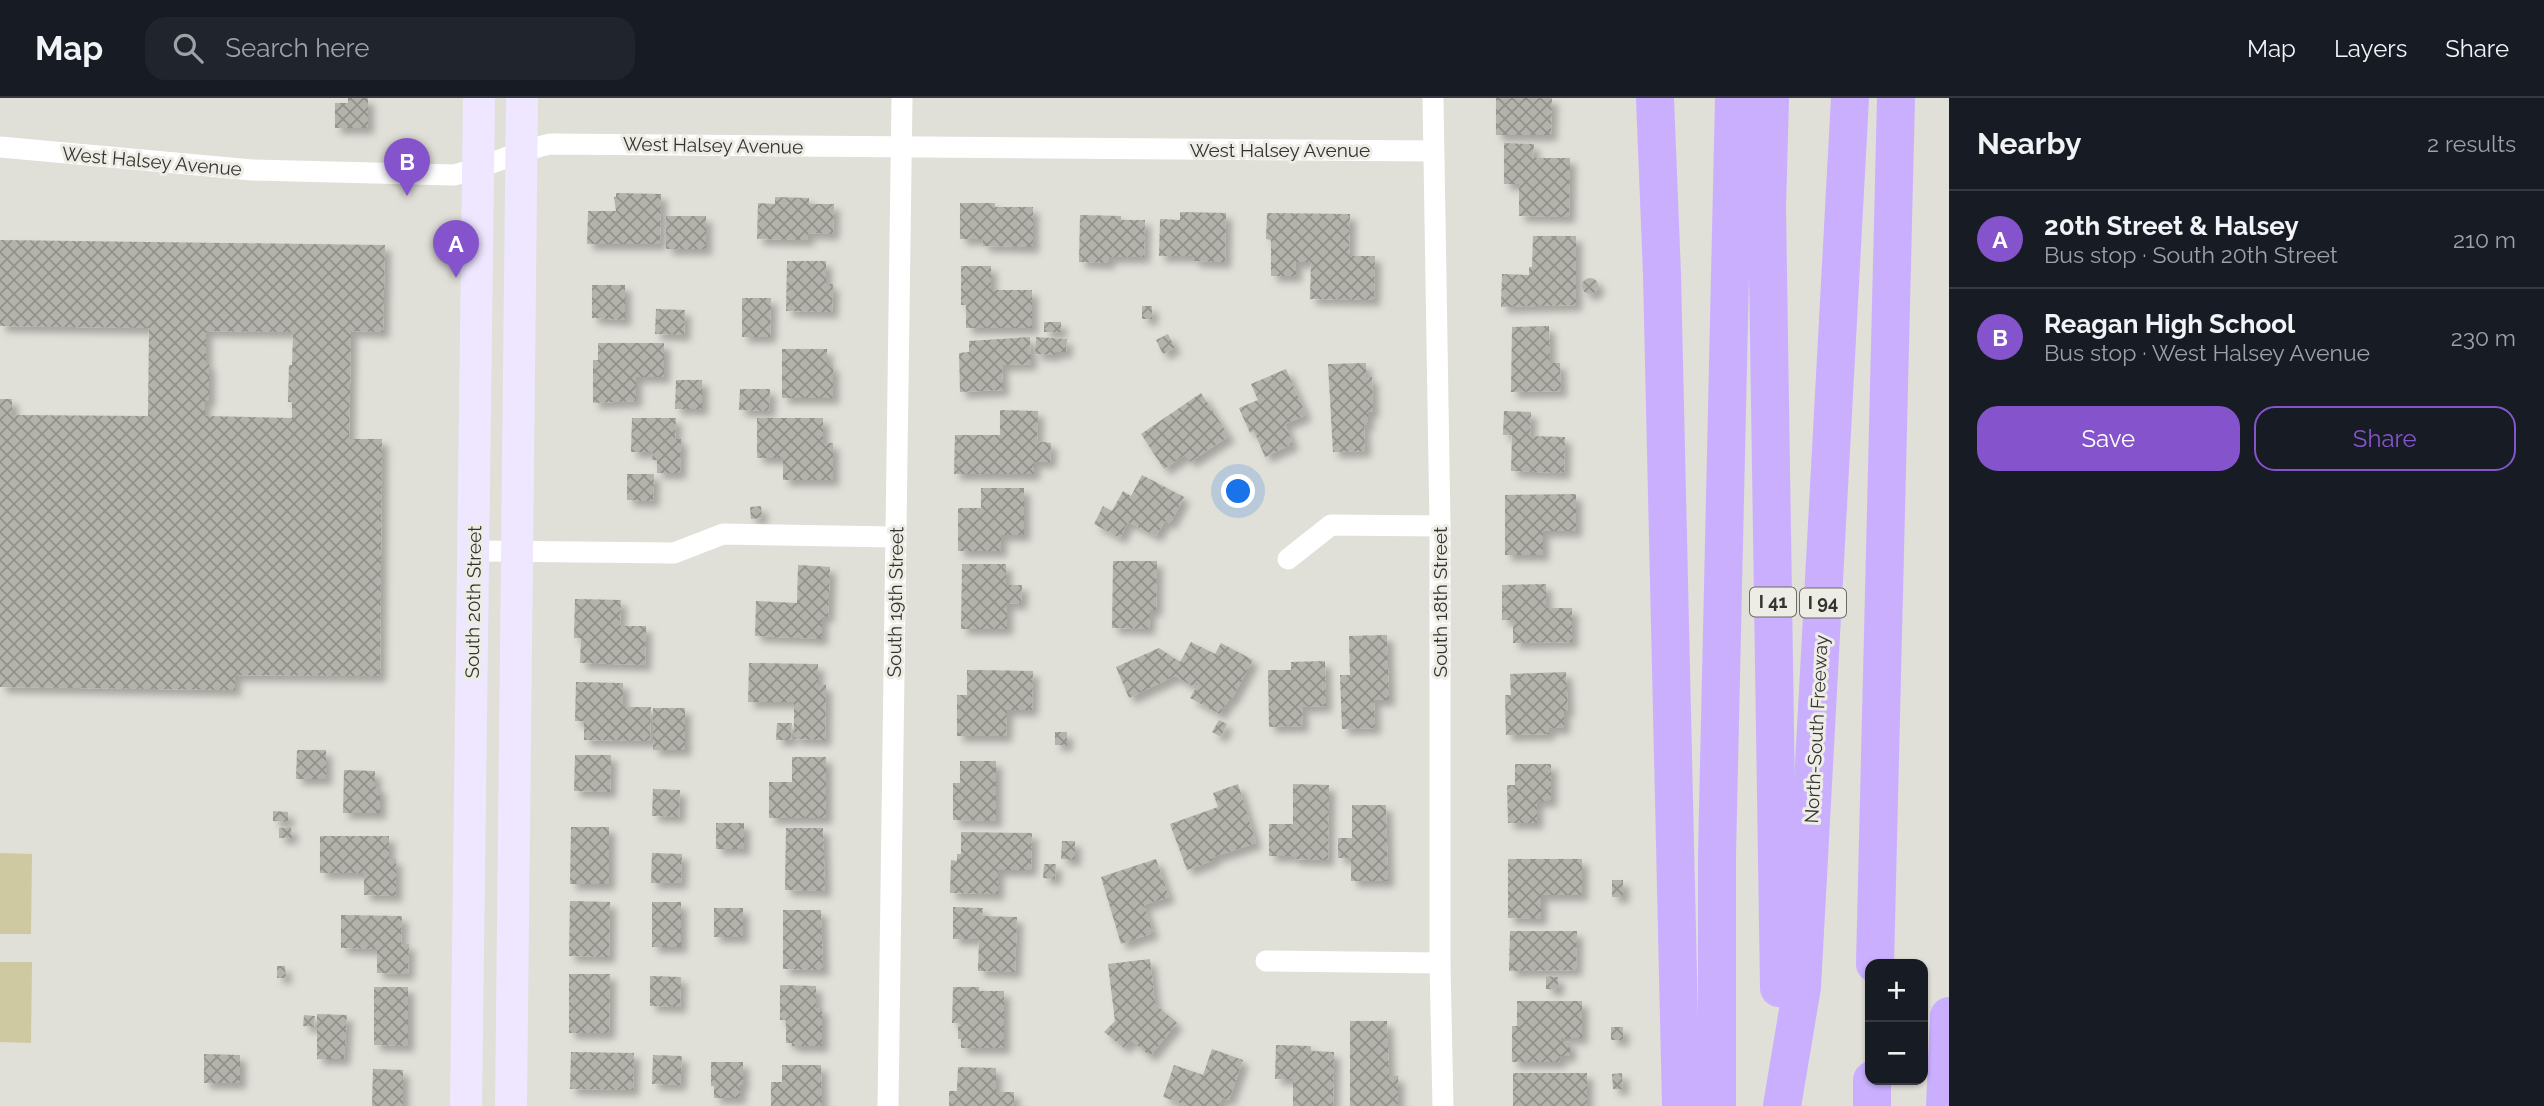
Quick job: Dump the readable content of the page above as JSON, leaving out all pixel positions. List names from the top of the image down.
{
  "streets": {
    "highway": ["I 41", "I 94", "North-South Freeway"],
    "street": [
      "West Halsey Avenue",
      "South 20th Street",
      "South 19th Street",
      "South 18th Street"
    ]
  },
  "crossings": [
    ["West Halsey Avenue", "South 20th Street"],
    ["West Halsey Avenue", "South 19th Street"],
    ["West Halsey Avenue", "South 18th Street"],
    ["I 41", "North-South Freeway"]
  ],
  "page": {
    "header": "Map",
    "search": "Search here",
    "nav": ["Map", "Layers", "Share"],
    "heading": ["Nearby", "2 results"],
    "pins": ["B", "A"],
    "list": [
      {
        "mark": "A",
        "name": "20th Street & Halsey",
        "note": "Bus stop · South 20th Street",
        "value": "210 m"
      },
      {
        "mark": "B",
        "name": "Reagan High School",
        "note": "Bus stop · West Halsey Avenue",
        "value": "230 m"
      }
    ],
    "buttons": ["Save", "Share"],
    "map_buttons": ["+", "−"]
  }
}
